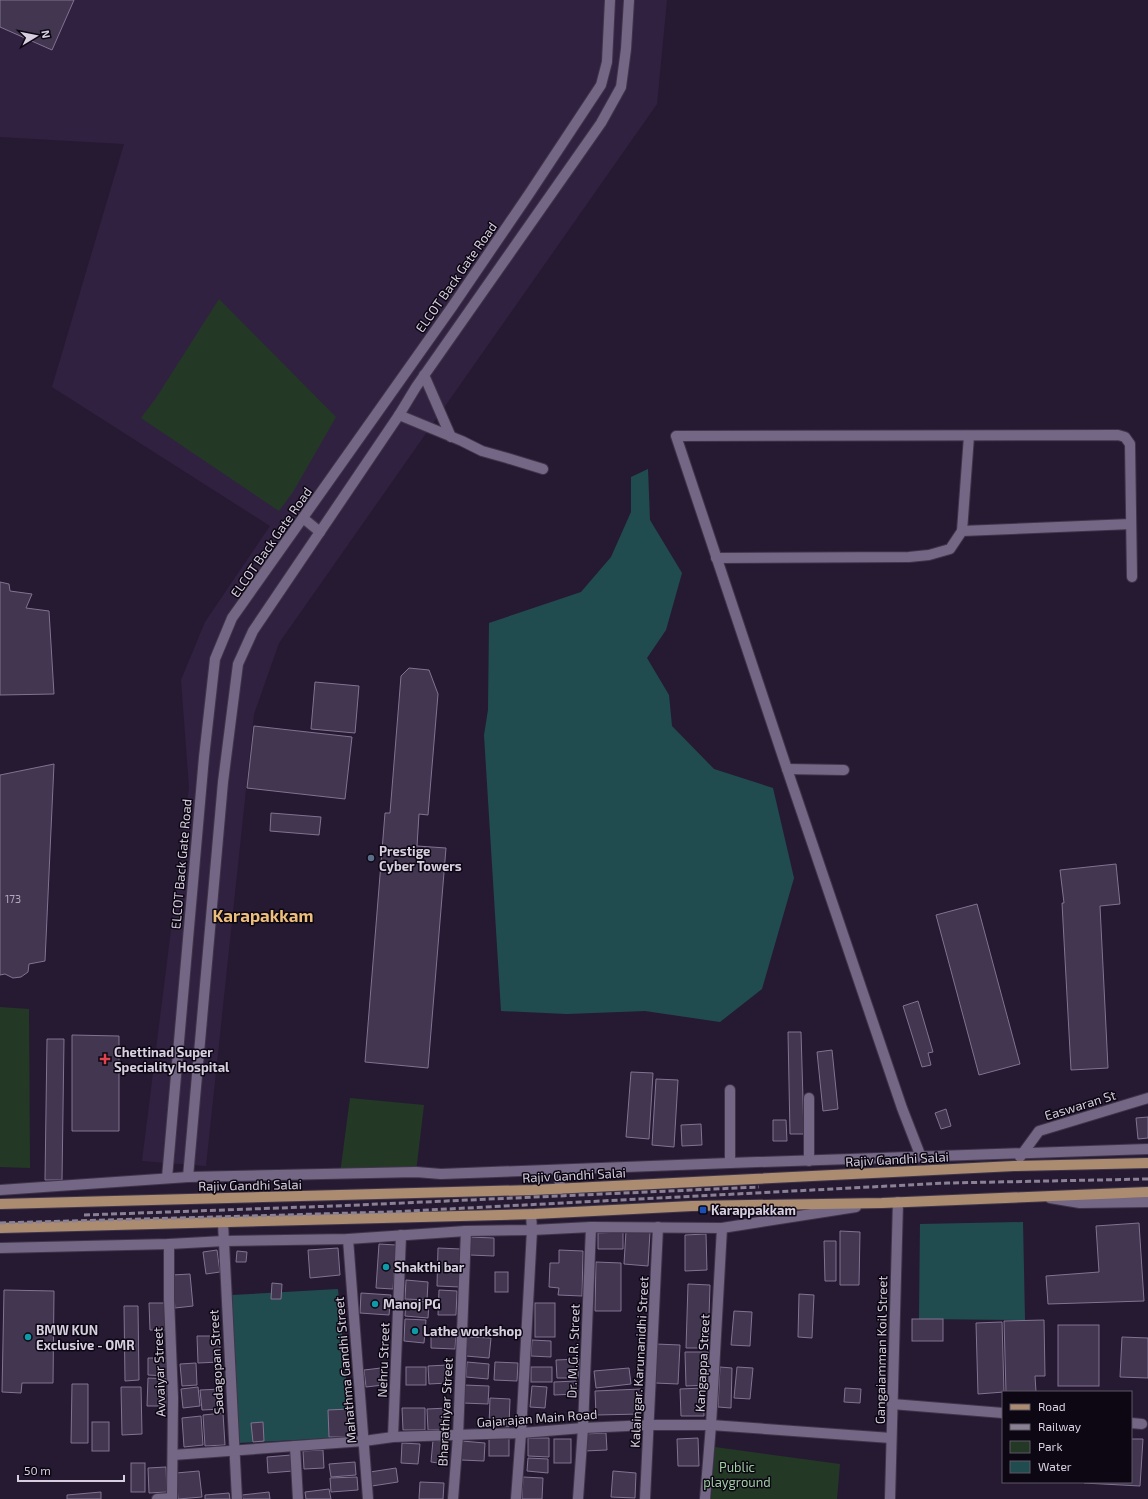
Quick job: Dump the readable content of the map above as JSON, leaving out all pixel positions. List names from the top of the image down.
{
  "streets": {
    "main road": ["Rajiv Gandhi Salai"],
    "street": [
      "ELCOT Back Gate Road",
      "Easwaran St",
      "Gangaiamman Koil Street",
      "Dr. M.G.R. Street",
      "Nehru Street",
      "Sadagopan Street",
      "Kalaingar. Karunanidhi Street",
      "Kangappa Street",
      "Mahathma Gandhi Street",
      "Avvaiyar Street",
      "Bharathiyar Street",
      "Gajarajan Main Road"
    ]
  },
  "crossings": [
    ["Easwaran St", "Rajiv Gandhi Salai"],
    ["Gangaiamman Koil Street", "Gajarajan Main Road"],
    ["Dr. M.G.R. Street", "Gajarajan Main Road"],
    ["Nehru Street", "Gajarajan Main Road"],
    ["Sadagopan Street", "Gajarajan Main Road"],
    ["Kalaingar. Karunanidhi Street", "Gajarajan Main Road"],
    ["Kangappa Street", "Gajarajan Main Road"],
    ["Mahathma Gandhi Street", "Gajarajan Main Road"],
    ["Avvaiyar Street", "Gajarajan Main Road"],
    ["Bharathiyar Street", "Gajarajan Main Road"]
  ],
  "districts": ["Karapakkam"],
  "parks": ["Public playground"],
  "places": {
    "other": [
      "Prestige Cyber Towers",
      "Shakthi bar",
      "Manoj PG",
      "Lathe workshop",
      "BMW KUN Exclusive - OMR"
    ],
    "health": ["Chettinad Super Speciality Hospital"],
    "transit": ["Karappakkam"]
  },
  "house_numbers": ["173"],
  "legend": [
    "Road",
    "Railway",
    "Park",
    "Water"
  ],
  "scale_bar": "50 m",
  "north": "right"
}
